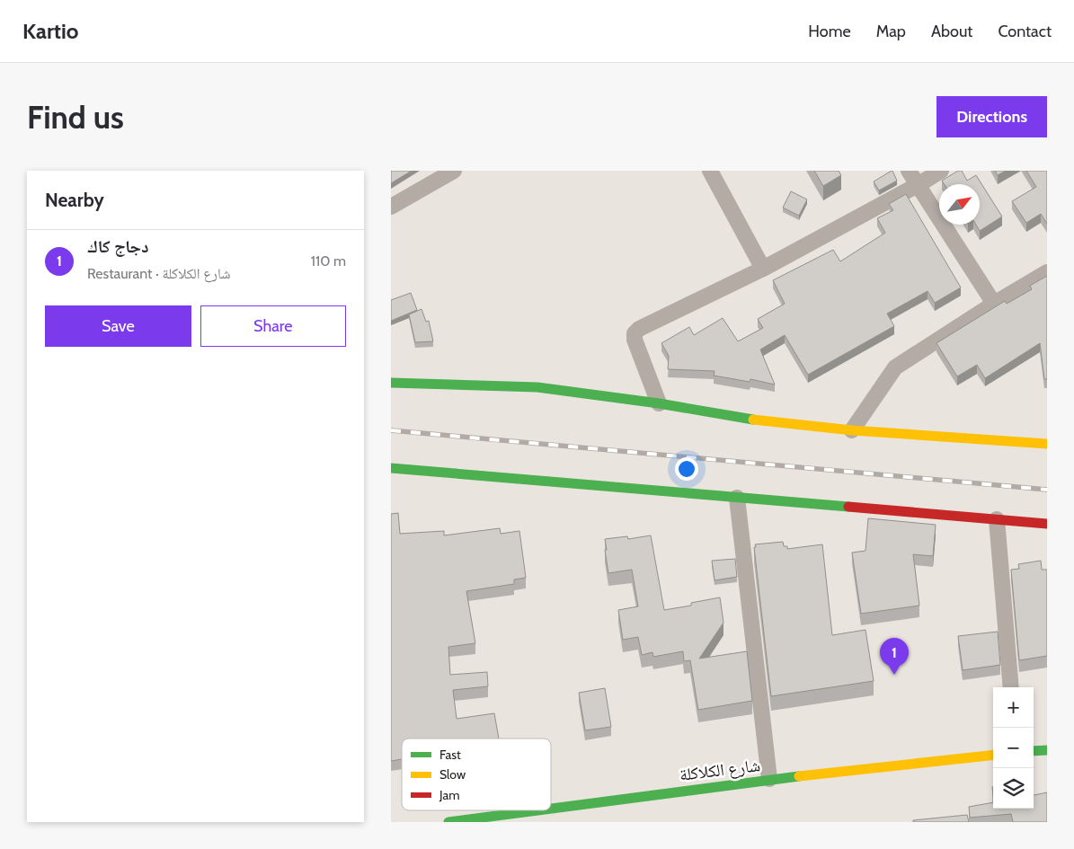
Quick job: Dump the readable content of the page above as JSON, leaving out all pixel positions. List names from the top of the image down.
{
  "streets": {
    "street": ["شارع الكلاكلة"]
  },
  "legend": ["Fast", "Slow", "Jam"],
  "north": "top right",
  "page": {
    "header": "Kartio",
    "nav": [
      "Home",
      "Map",
      "About",
      "Contact"
    ],
    "buttons": [
      "Directions",
      ["Save", "Share"]
    ],
    "title": "Find us",
    "heading": "Nearby",
    "list": [
      {
        "mark": "1",
        "name": "دجاج كاك",
        "note": "Restaurant · شارع الكلاكلة",
        "value": "110 m"
      }
    ],
    "pins": "1",
    "map_buttons": ["+", "−"]
  }
}
